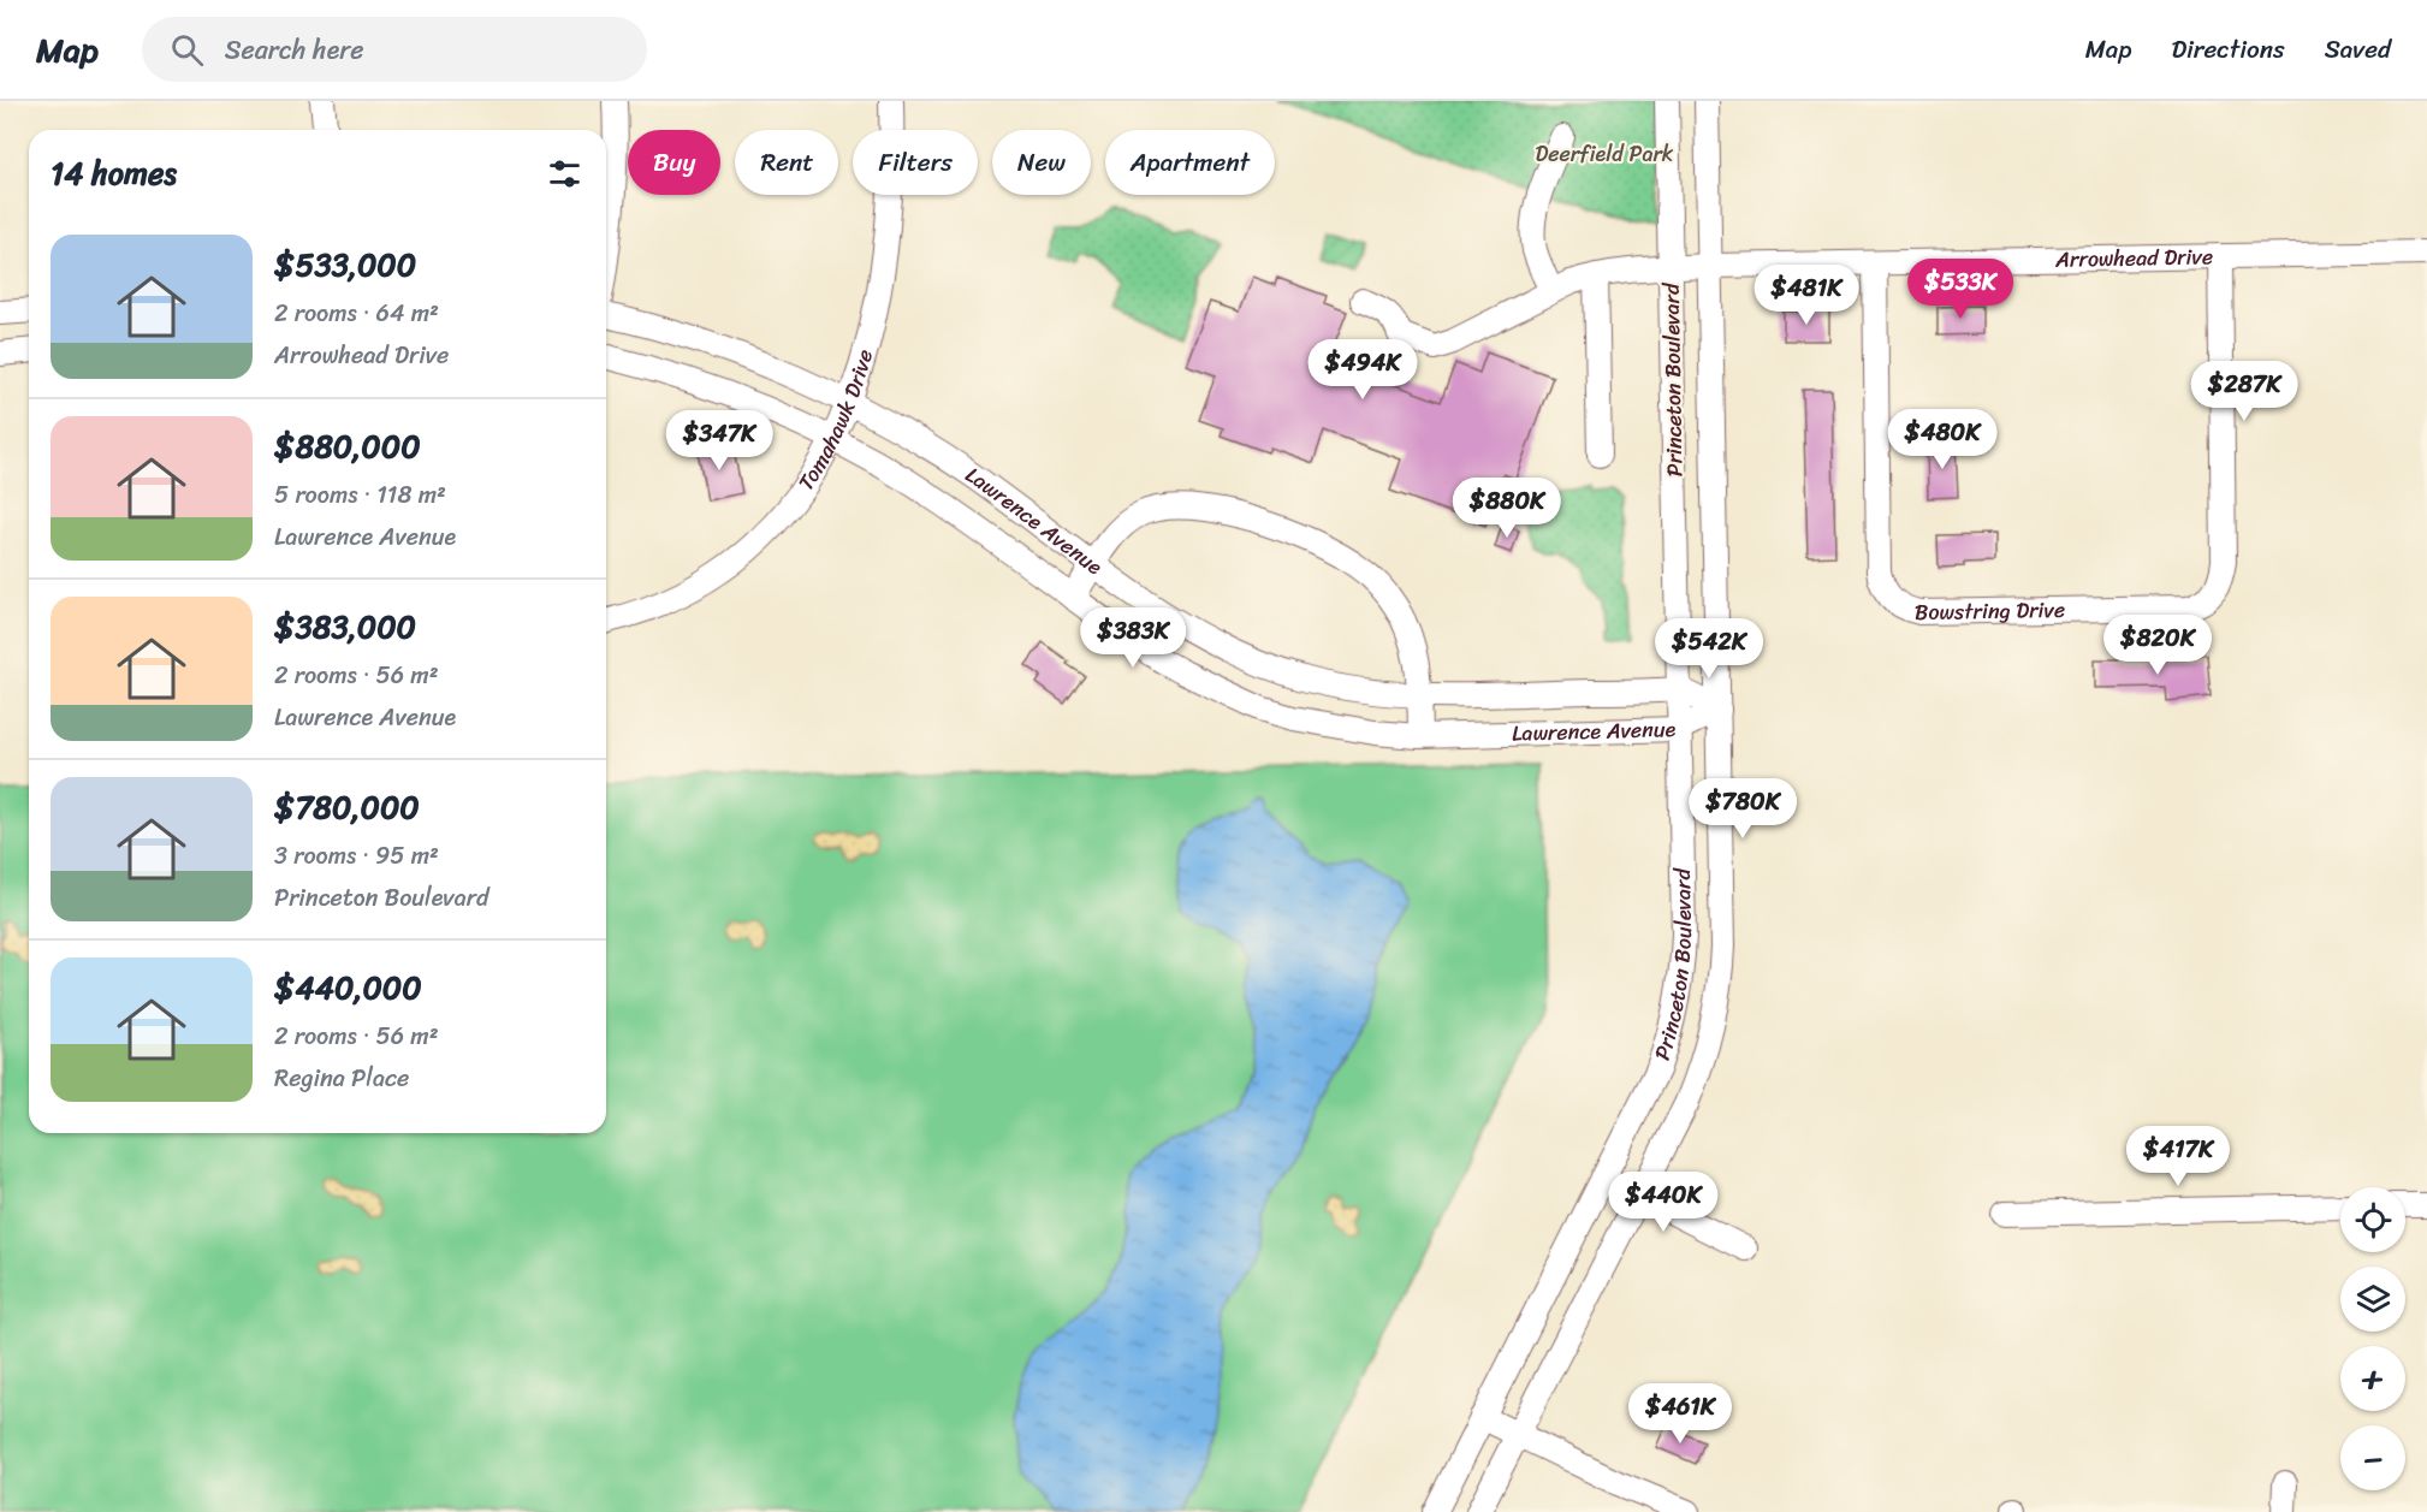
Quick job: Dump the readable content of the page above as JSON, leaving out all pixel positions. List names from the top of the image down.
{
  "streets": {
    "street": [
      "Arrowhead Drive",
      "Princeton Boulevard",
      "Tomahawk Drive",
      "Lawrence Avenue",
      "Bowstring Drive"
    ]
  },
  "crossings": [
    ["Arrowhead Drive", "Princeton Boulevard"],
    ["Arrowhead Drive", "Bowstring Drive"],
    ["Princeton Boulevard", "Lawrence Avenue"],
    ["Tomahawk Drive", "Lawrence Avenue"]
  ],
  "parks": ["Deerfield Park"],
  "page": {
    "header": "Map",
    "search": "Search here",
    "nav": ["Map", "Directions", "Saved"],
    "chip": [
      "Buy",
      "Rent",
      "Filters",
      "New",
      "Apartment"
    ],
    "heading": "14 homes",
    "list": [
      {
        "name": "$533,000",
        "note": "2 rooms · 64 m² · Arrowhead Drive"
      },
      {
        "name": "$880,000",
        "note": "5 rooms · 118 m² · Lawrence Avenue"
      },
      {
        "name": "$383,000",
        "note": "2 rooms · 56 m² · Lawrence Avenue"
      },
      {
        "name": "$780,000",
        "note": "3 rooms · 95 m² · Princeton Boulevard"
      },
      {
        "name": "$440,000",
        "note": "2 rooms · 56 m² · Regina Place"
      }
    ],
    "price": [
      "$533K",
      "$481K",
      "$494K",
      "$287K",
      "$480K",
      "$347K",
      "$880K",
      "$383K",
      "$820K",
      "$542K",
      "$780K",
      "$417K",
      "$440K",
      "$461K"
    ],
    "map_buttons": ["+", "−"]
  }
}
